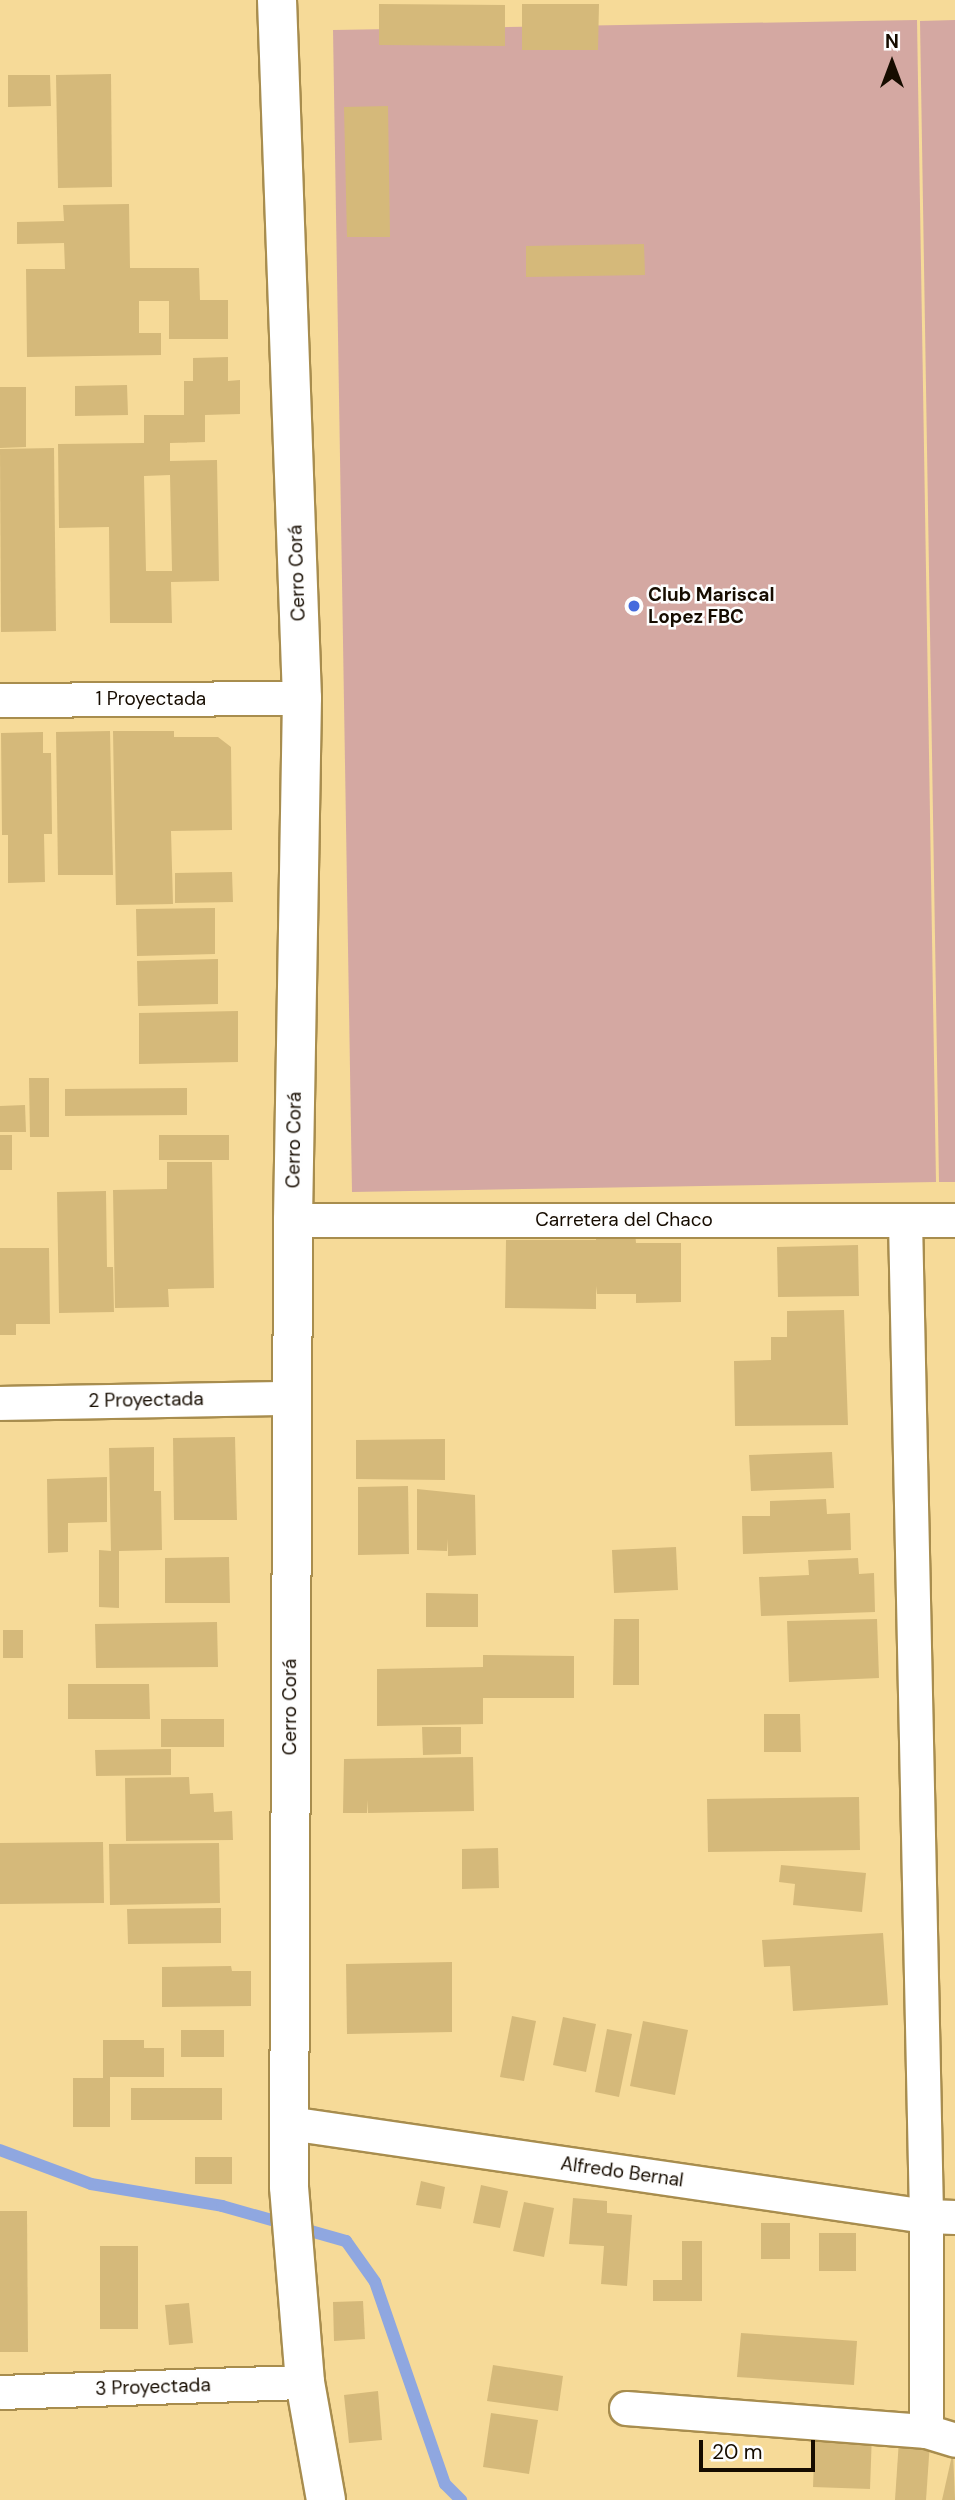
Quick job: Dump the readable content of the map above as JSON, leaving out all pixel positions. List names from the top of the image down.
{
  "streets": {
    "street": [
      "Cerro Corá",
      "1 Proyectada",
      "Carretera del Chaco",
      "2 Proyectada",
      "Alfredo Bernal",
      "3 Proyectada"
    ]
  },
  "crossings": [
    ["Cerro Corá", "1 Proyectada"],
    ["Cerro Corá", "Carretera del Chaco"],
    ["Cerro Corá", "2 Proyectada"],
    ["Cerro Corá", "Alfredo Bernal"],
    ["Cerro Corá", "3 Proyectada"]
  ],
  "places": ["Club Mariscal Lopez FBC"],
  "scale_bar": "20 m",
  "north": "top"
}
